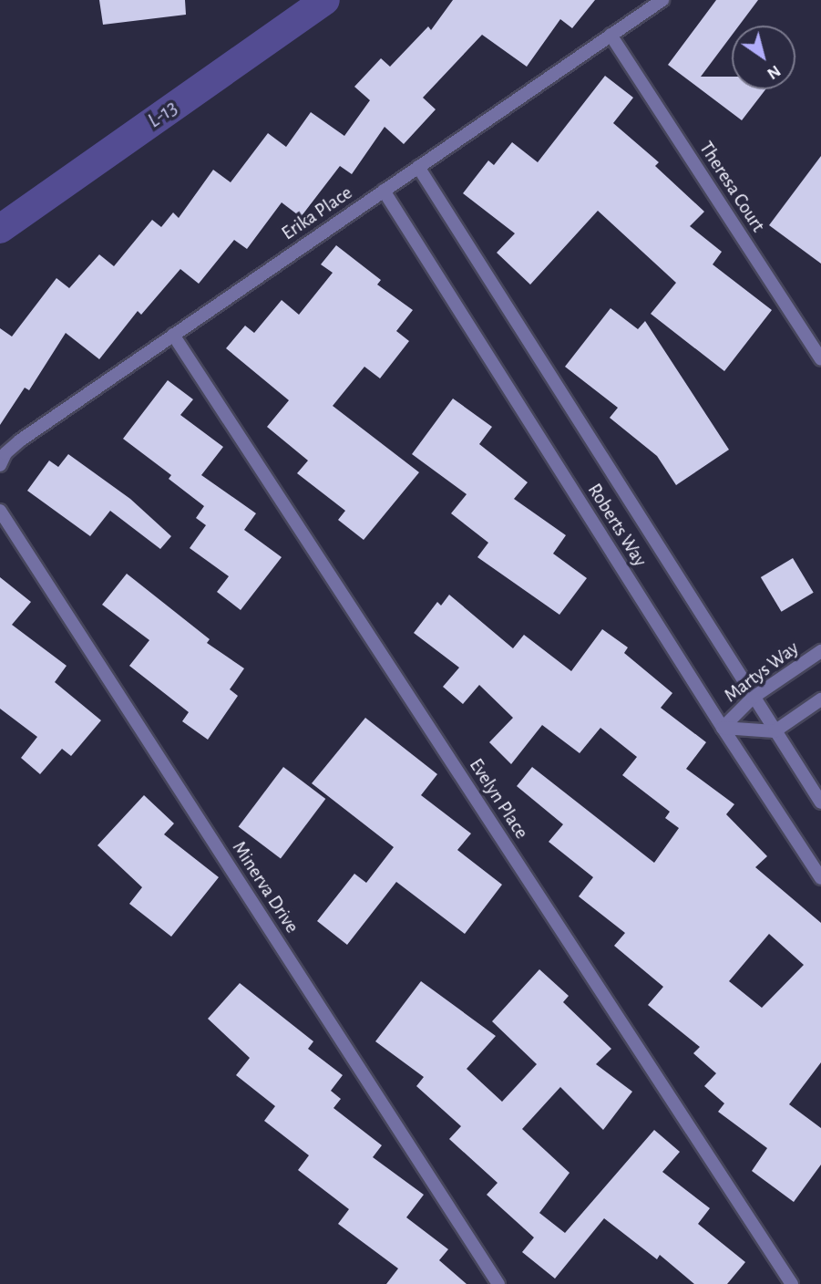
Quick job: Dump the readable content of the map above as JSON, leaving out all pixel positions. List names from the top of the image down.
{
  "streets": {
    "street": [
      "Theresa Court",
      "Erika Place",
      "Roberts Way",
      "Martys Way",
      "Evelyn Place",
      "Minerva Drive"
    ]
  },
  "crossings": [
    ["Theresa Court", "Erika Place"],
    ["Erika Place", "Roberts Way"],
    ["Erika Place", "Evelyn Place"],
    ["Roberts Way", "Martys Way"]
  ],
  "water": ["L-13"],
  "north": "bottom right"
}
